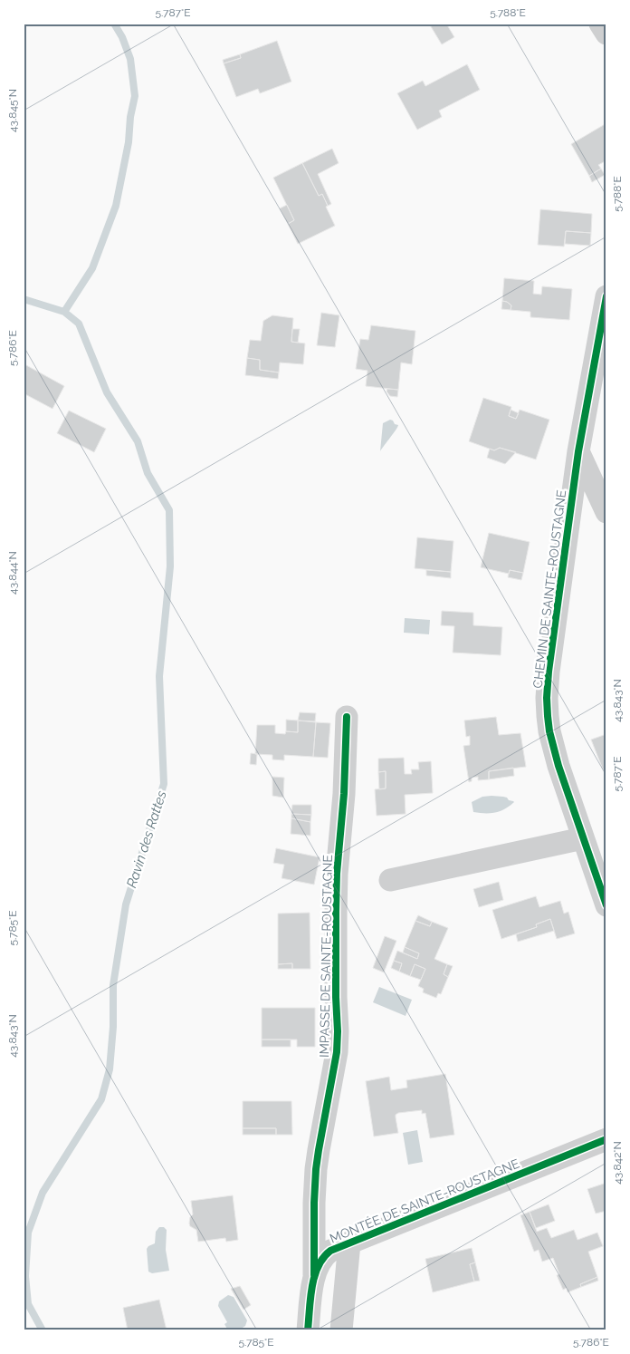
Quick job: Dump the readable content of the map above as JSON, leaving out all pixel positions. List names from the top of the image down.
{
  "streets": {
    "street": ["CHEMIN DE SAINTE-ROUSTAGNE", "IMPASSE DE SAINTE-ROUSTAGNE", "MONTÉE DE SAINTE-ROUSTAGNE"]
  },
  "crossings": [
    ["IMPASSE DE SAINTE-ROUSTAGNE", "MONTÉE DE SAINTE-ROUSTAGNE"]
  ],
  "water": ["Ravin des Rattes"],
  "coordinates": [
    "5.787°E",
    "5.788°E",
    "43.845°N",
    "5.786°E",
    "43.844°N",
    "43.843°N",
    "5.785°E",
    "43.842°N"
  ]
}
